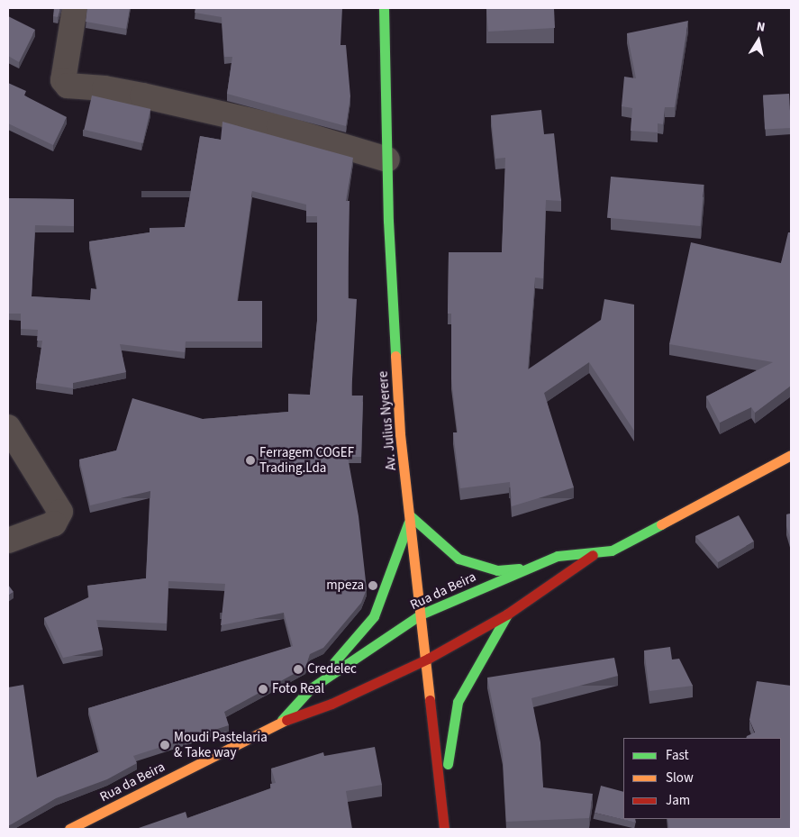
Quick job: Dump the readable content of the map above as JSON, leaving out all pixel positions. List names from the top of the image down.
{
  "streets": {
    "main road": ["Av. Julius Nyerere", "Rua da Beira"]
  },
  "crossings": [
    ["Av. Julius Nyerere", "Rua da Beira"]
  ],
  "places": [
    "Ferragem COGEF Trading.Lda",
    "mpeza",
    "Credelec",
    "Foto Real",
    "Moudi Pastelaria & Take way"
  ],
  "legend": ["Fast", "Slow", "Jam"],
  "north": "top"
}
